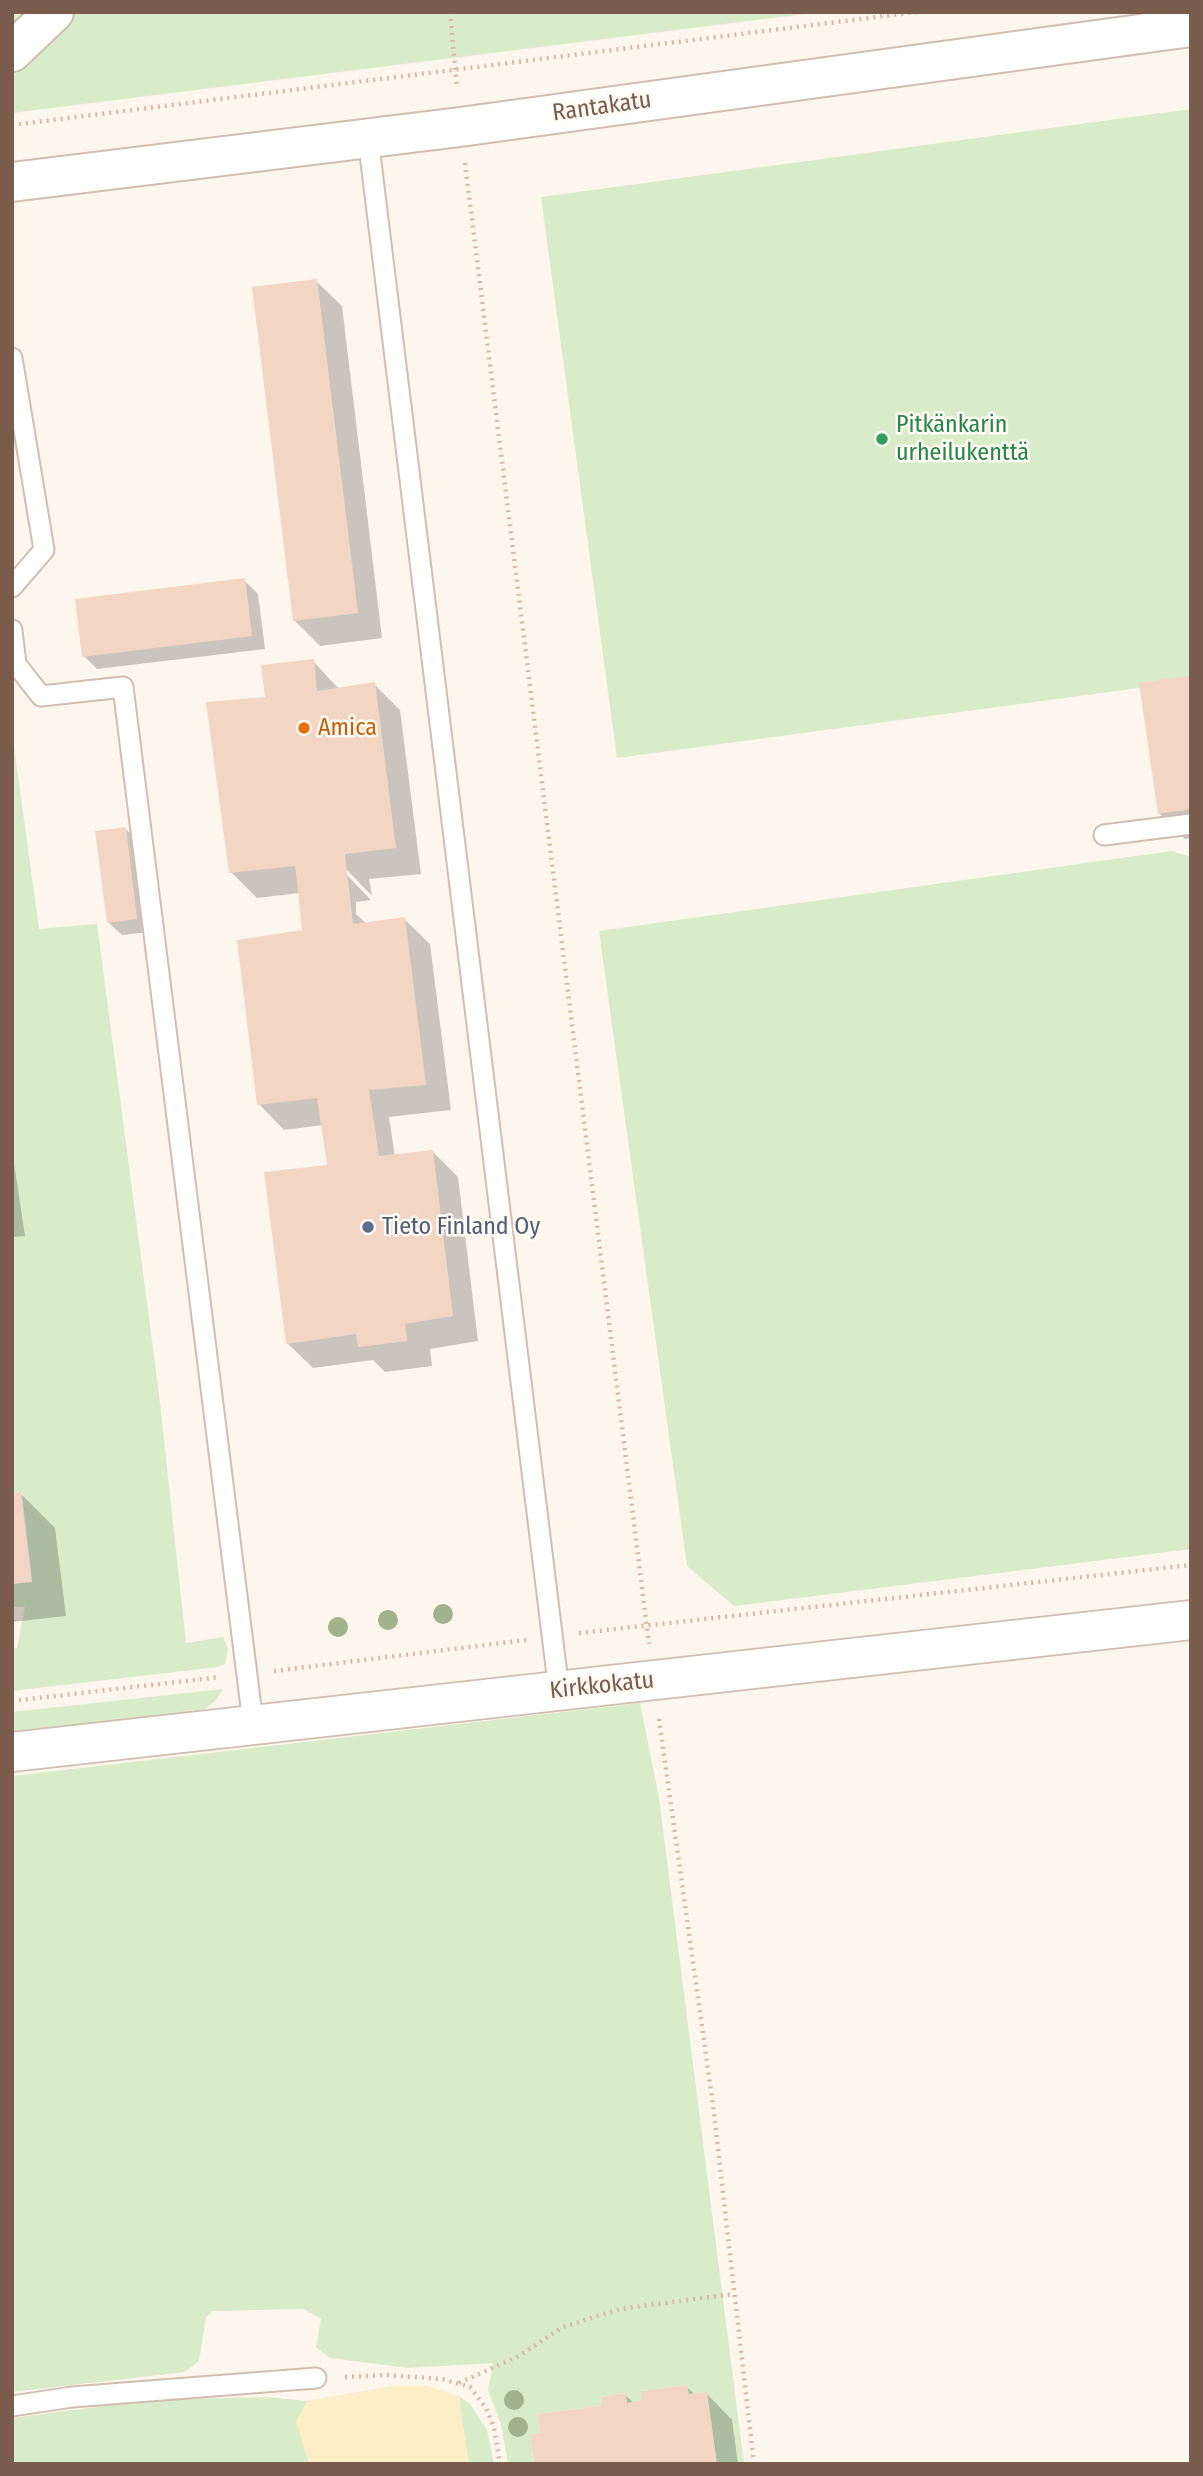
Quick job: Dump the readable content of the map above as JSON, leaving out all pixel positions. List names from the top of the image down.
{
  "streets": {
    "street": ["Rantakatu", "Kirkkokatu"]
  },
  "places": ["Pitkänkarin urheilukenttä", "Amica", "Tieto Finland Oy"]
}
